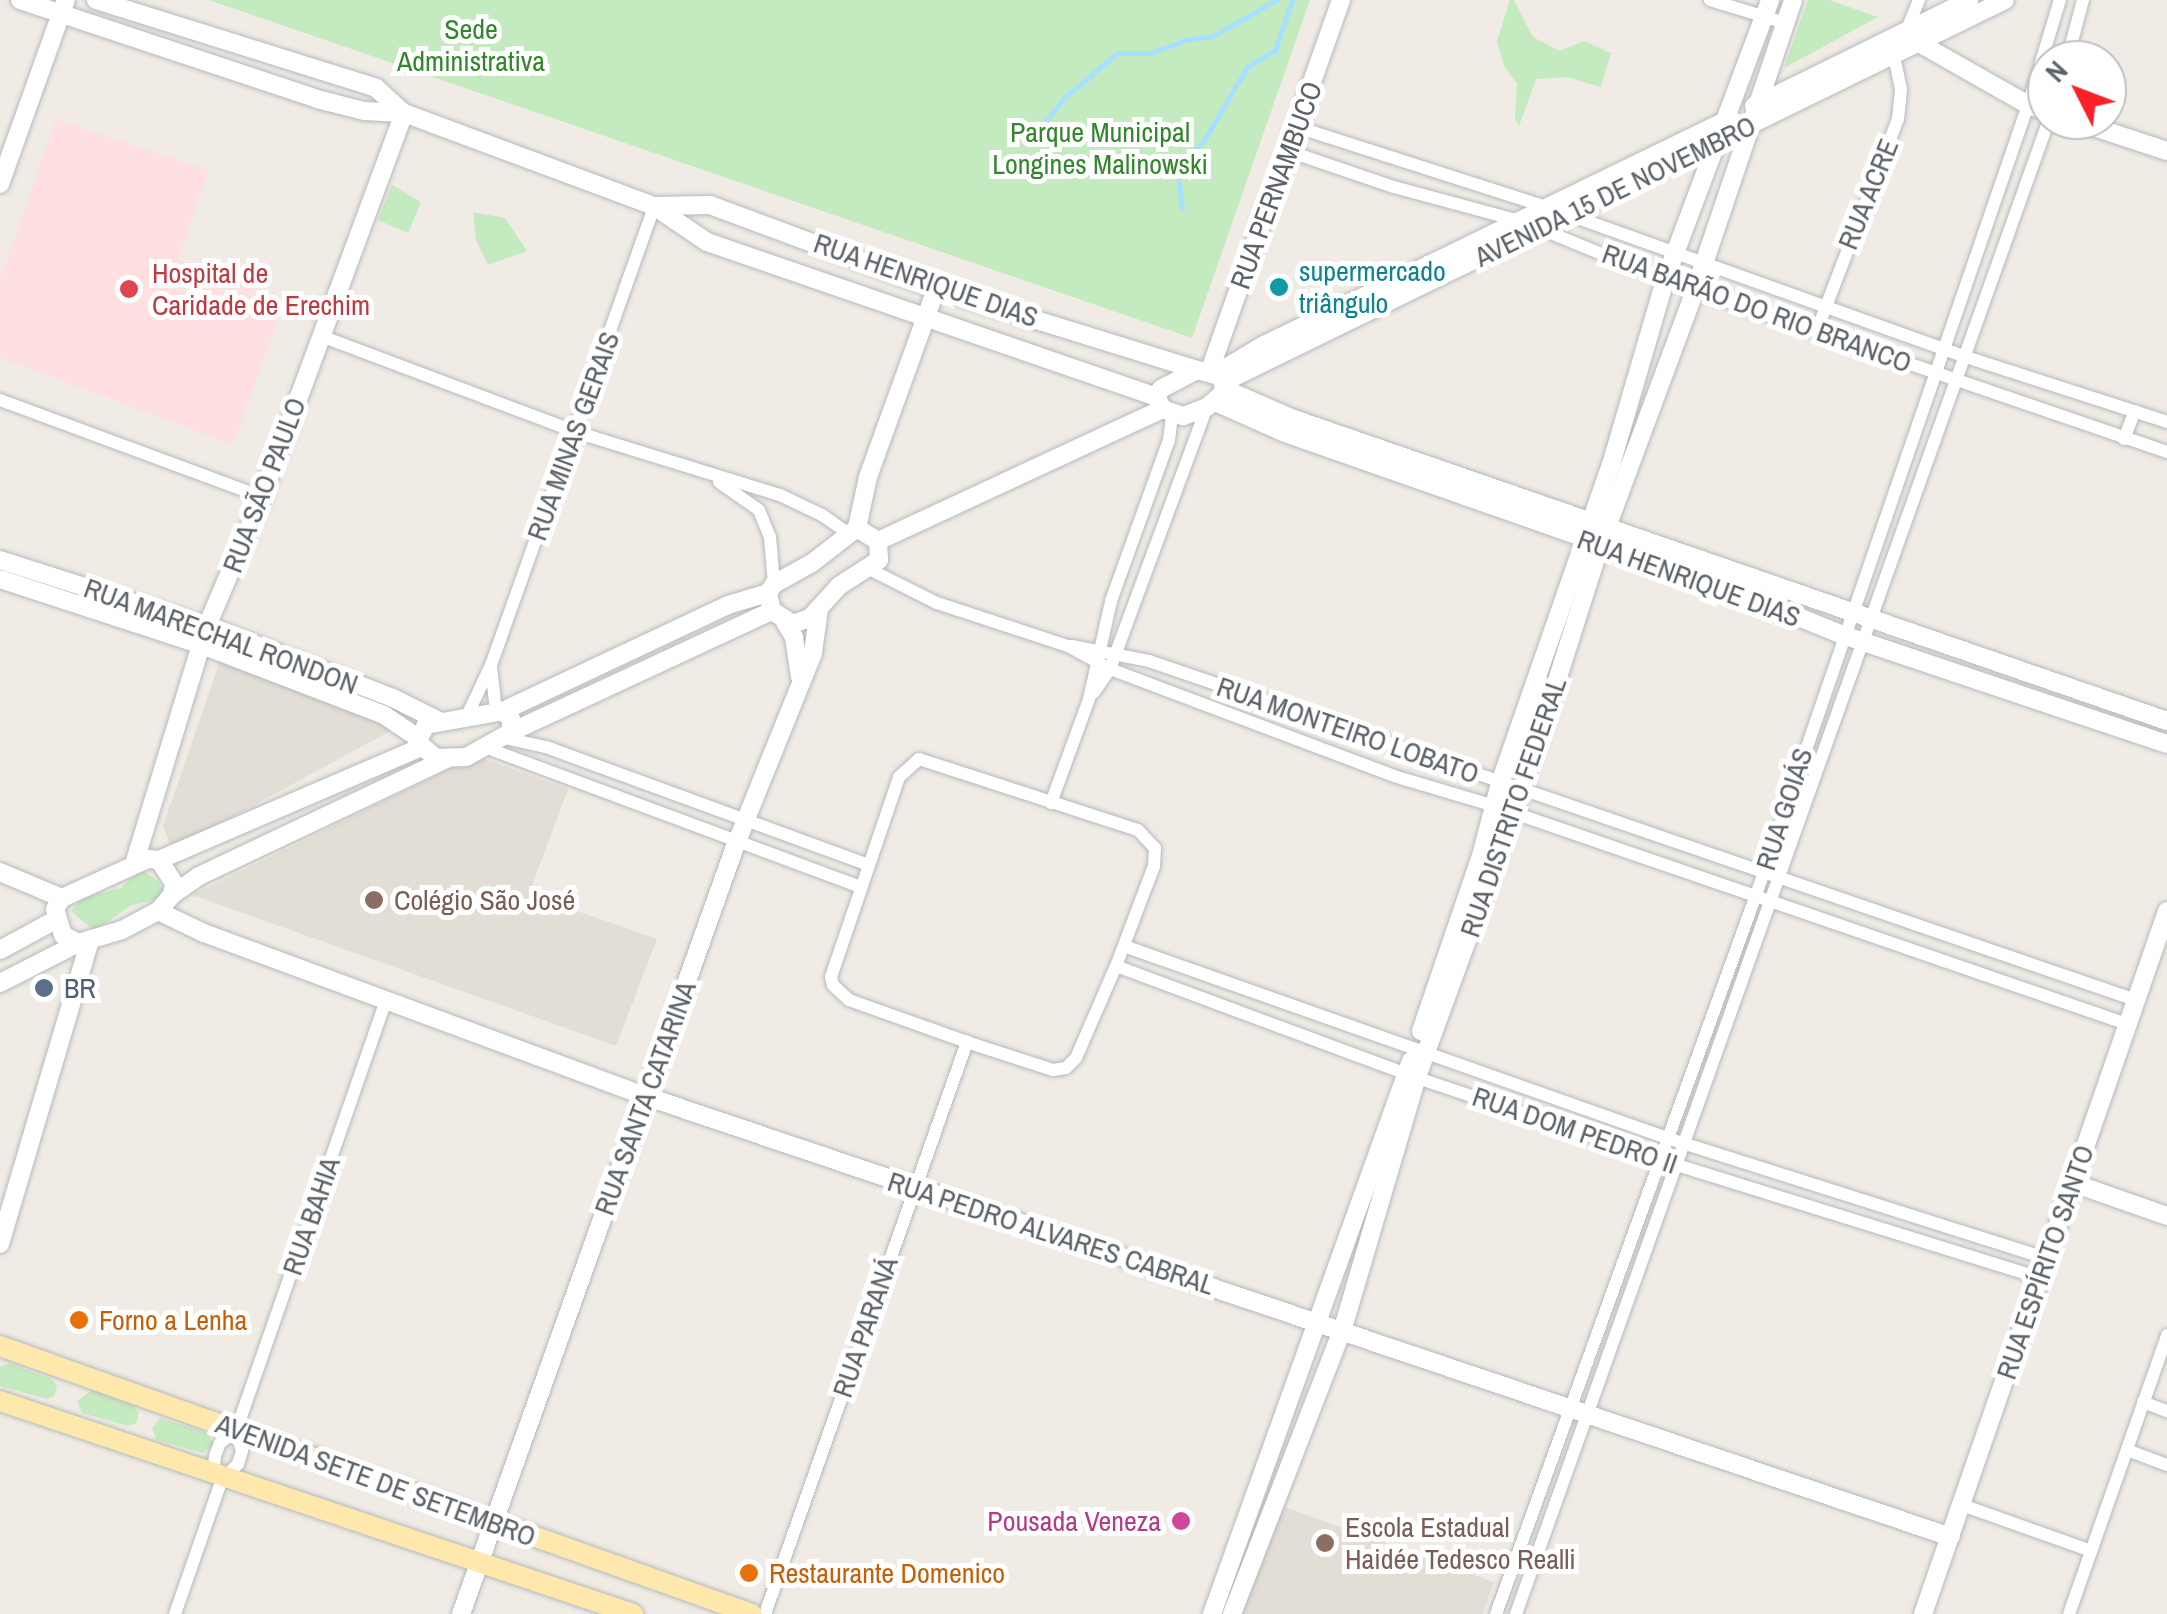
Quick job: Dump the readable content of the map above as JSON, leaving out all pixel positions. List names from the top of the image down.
{
  "streets": {
    "main road": ["AVENIDA SETE DE SETEMBRO"],
    "street": [
      "RUA PERNAMBUCO",
      "AVENIDA 15 DE NOVEMBRO",
      "RUA ACRE",
      "RUA HENRIQUE DIAS",
      "RUA BARÃO DO RIO BRANCO",
      "RUA MINAS GERAIS",
      "RUA SÃO PAULO",
      "RUA MARECHAL RONDON",
      "RUA MONTEIRO LOBATO",
      "RUA DISTRITO FEDERAL",
      "RUA GOIÁS",
      "RUA SANTA CATARINA",
      "RUA DOM PEDRO II",
      "RUA BAHIA",
      "RUA PEDRO ALVARES CABRAL",
      "RUA ESPÍRITO SANTO",
      "RUA PARANÁ"
    ]
  },
  "crossings": [
    ["RUA PERNAMBUCO", "AVENIDA 15 DE NOVEMBRO"],
    ["RUA PERNAMBUCO", "RUA HENRIQUE DIAS"],
    ["RUA PERNAMBUCO", "RUA BARÃO DO RIO BRANCO"],
    ["RUA PERNAMBUCO", "RUA MONTEIRO LOBATO"],
    ["AVENIDA 15 DE NOVEMBRO", "RUA ACRE"],
    ["AVENIDA 15 DE NOVEMBRO", "RUA HENRIQUE DIAS"],
    ["AVENIDA 15 DE NOVEMBRO", "RUA BARÃO DO RIO BRANCO"],
    ["AVENIDA 15 DE NOVEMBRO", "RUA DISTRITO FEDERAL"],
    ["RUA ACRE", "RUA BARÃO DO RIO BRANCO"],
    ["RUA HENRIQUE DIAS", "RUA MINAS GERAIS"],
    ["RUA HENRIQUE DIAS", "RUA SÃO PAULO"],
    ["RUA HENRIQUE DIAS", "RUA DISTRITO FEDERAL"],
    ["RUA HENRIQUE DIAS", "RUA GOIÁS"],
    ["RUA BARÃO DO RIO BRANCO", "RUA DISTRITO FEDERAL"],
    ["RUA BARÃO DO RIO BRANCO", "RUA GOIÁS"],
    ["RUA SÃO PAULO", "RUA MARECHAL RONDON"],
    ["RUA MONTEIRO LOBATO", "RUA DISTRITO FEDERAL"],
    ["RUA MONTEIRO LOBATO", "RUA GOIÁS"],
    ["RUA MONTEIRO LOBATO", "RUA ESPÍRITO SANTO"],
    ["RUA DISTRITO FEDERAL", "RUA DOM PEDRO II"],
    ["RUA DISTRITO FEDERAL", "RUA PEDRO ALVARES CABRAL"],
    ["RUA GOIÁS", "RUA DOM PEDRO II"],
    ["RUA GOIÁS", "RUA PEDRO ALVARES CABRAL"],
    ["RUA SANTA CATARINA", "RUA PEDRO ALVARES CABRAL"],
    ["RUA SANTA CATARINA", "AVENIDA SETE DE SETEMBRO"],
    ["RUA DOM PEDRO II", "RUA ESPÍRITO SANTO"],
    ["RUA BAHIA", "RUA PEDRO ALVARES CABRAL"],
    ["RUA BAHIA", "AVENIDA SETE DE SETEMBRO"],
    ["RUA PEDRO ALVARES CABRAL", "RUA ESPÍRITO SANTO"],
    ["RUA PEDRO ALVARES CABRAL", "RUA PARANÁ"]
  ],
  "parks": ["Sede Administrativa", "Parque Municipal Longines Malinowski"],
  "places": [
    "supermercado triângulo",
    "Hospital de Caridade de Erechim",
    "Colégio São José",
    "BR",
    "Forno a Lenha",
    "Pousada Veneza",
    "Escola Estadual Haidée Tedesco Realli",
    "Restaurante Domenico"
  ],
  "north": "top left"
}
